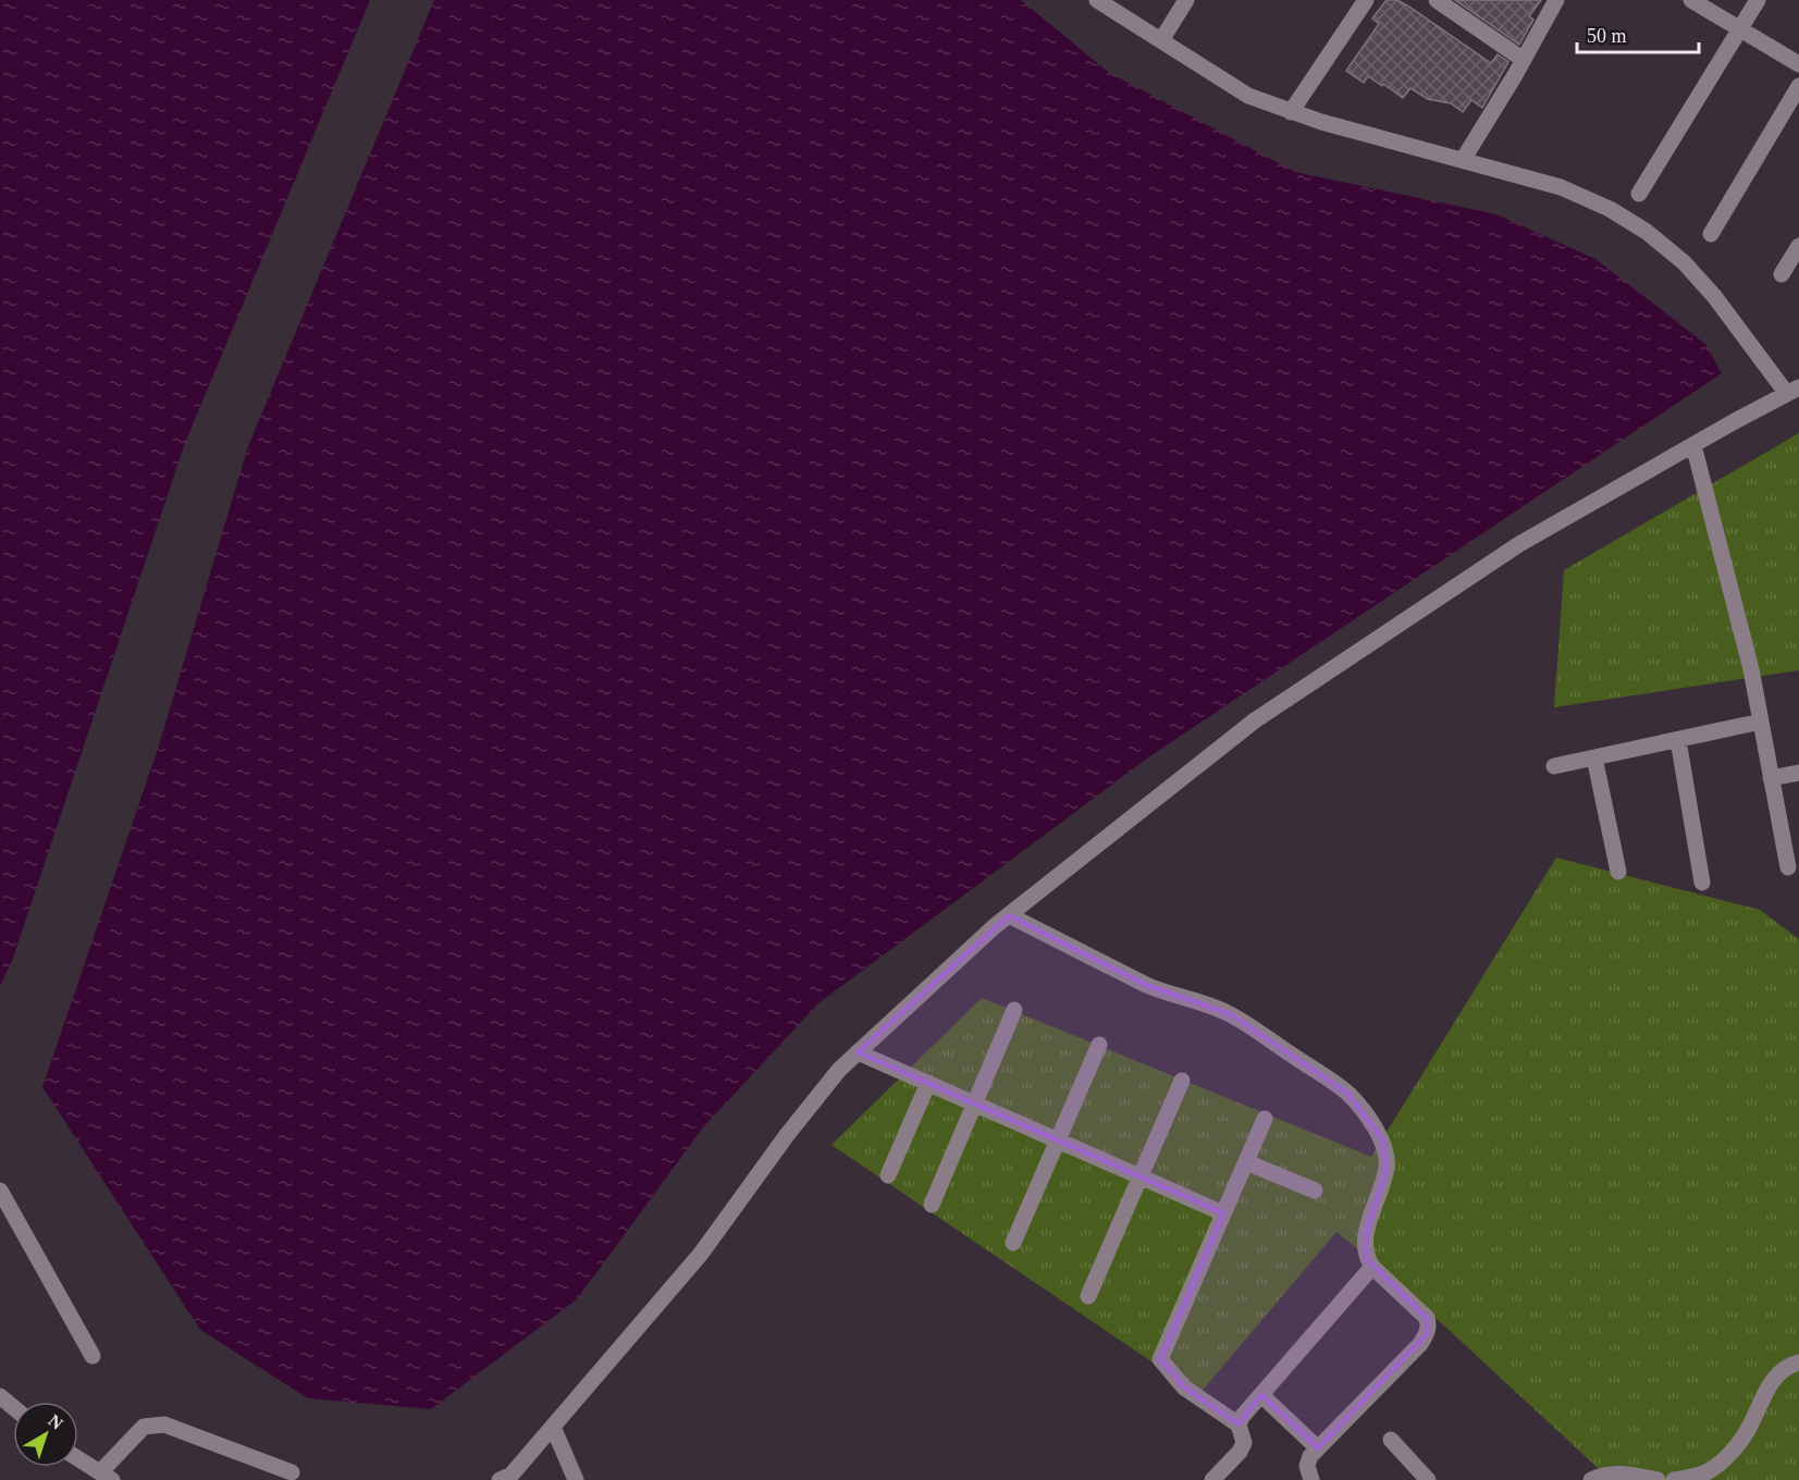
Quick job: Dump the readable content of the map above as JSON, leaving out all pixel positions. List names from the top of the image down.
{
  "scale_bar": "50 m",
  "north": "top right"
}
